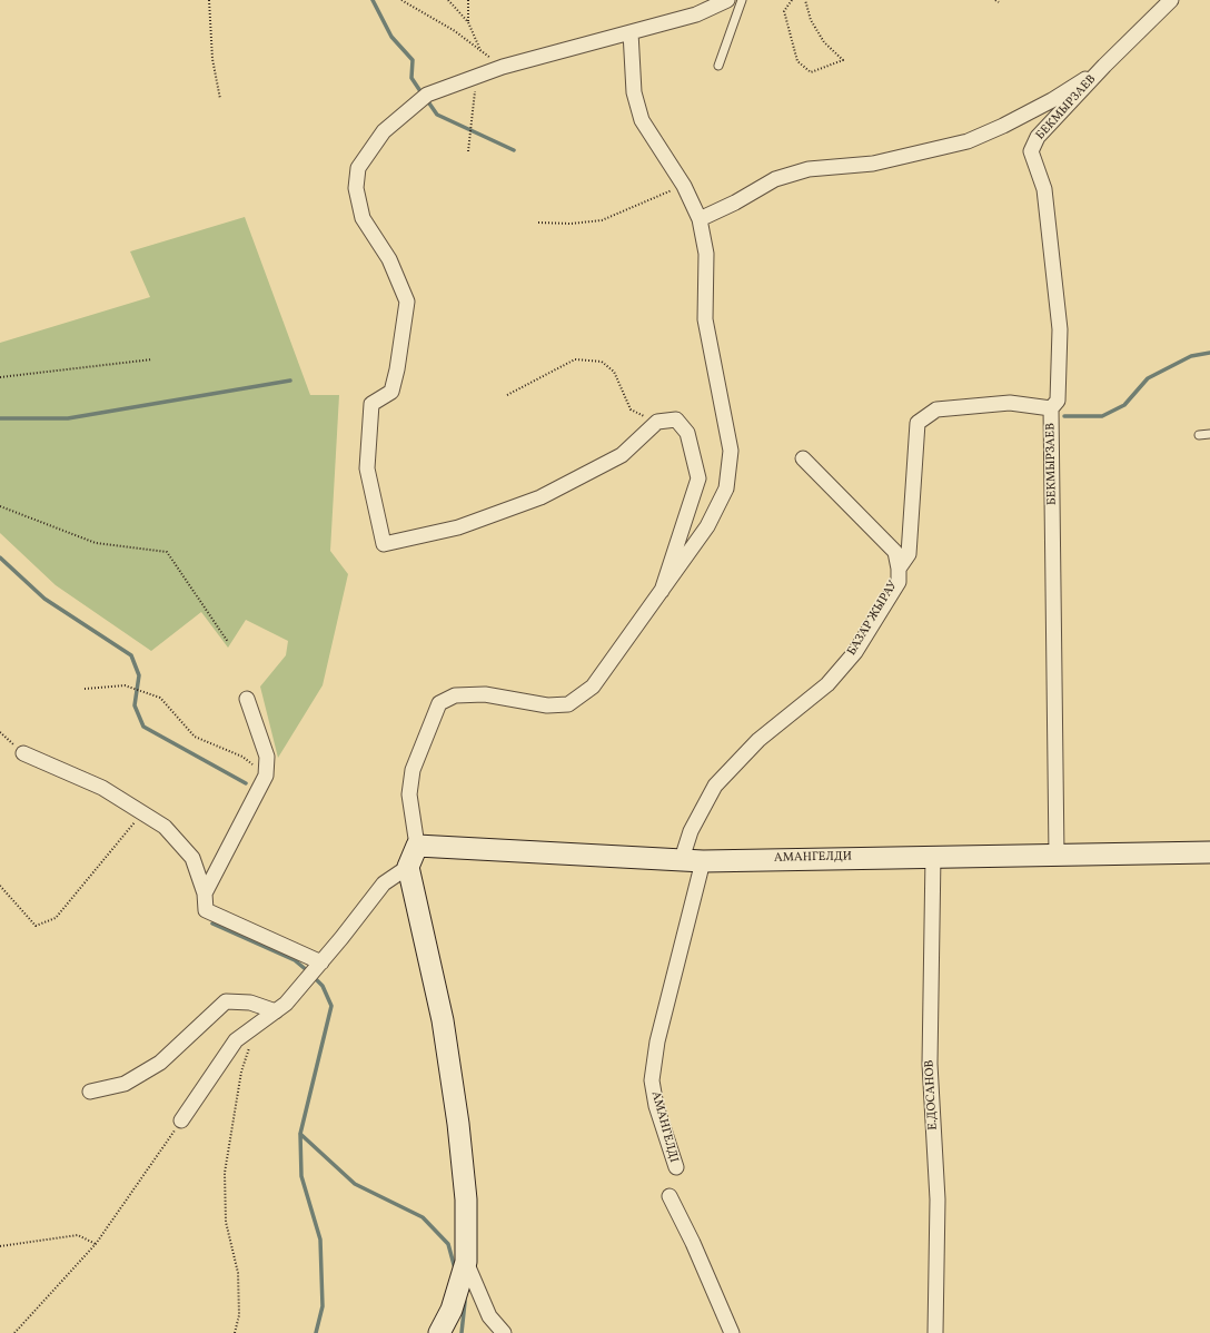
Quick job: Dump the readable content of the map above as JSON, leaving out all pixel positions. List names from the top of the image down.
{
  "streets": {
    "main road": ["АМАНГЕЛДИ"],
    "street": [
      "БЕКМЫРЗАЕВ",
      "БАЗАР ЖЫРАУ",
      "Е.ДОСАНОВ",
      "АМАНГЕЛДІ"
    ]
  },
  "crossings": [
    ["БЕКМЫРЗАЕВ", "АМАНГЕЛДИ"],
    ["БАЗАР ЖЫРАУ", "АМАНГЕЛДИ"],
    ["АМАНГЕЛДИ", "Е.ДОСАНОВ"],
    ["АМАНГЕЛДИ", "АМАНГЕЛДІ"]
  ]
}
